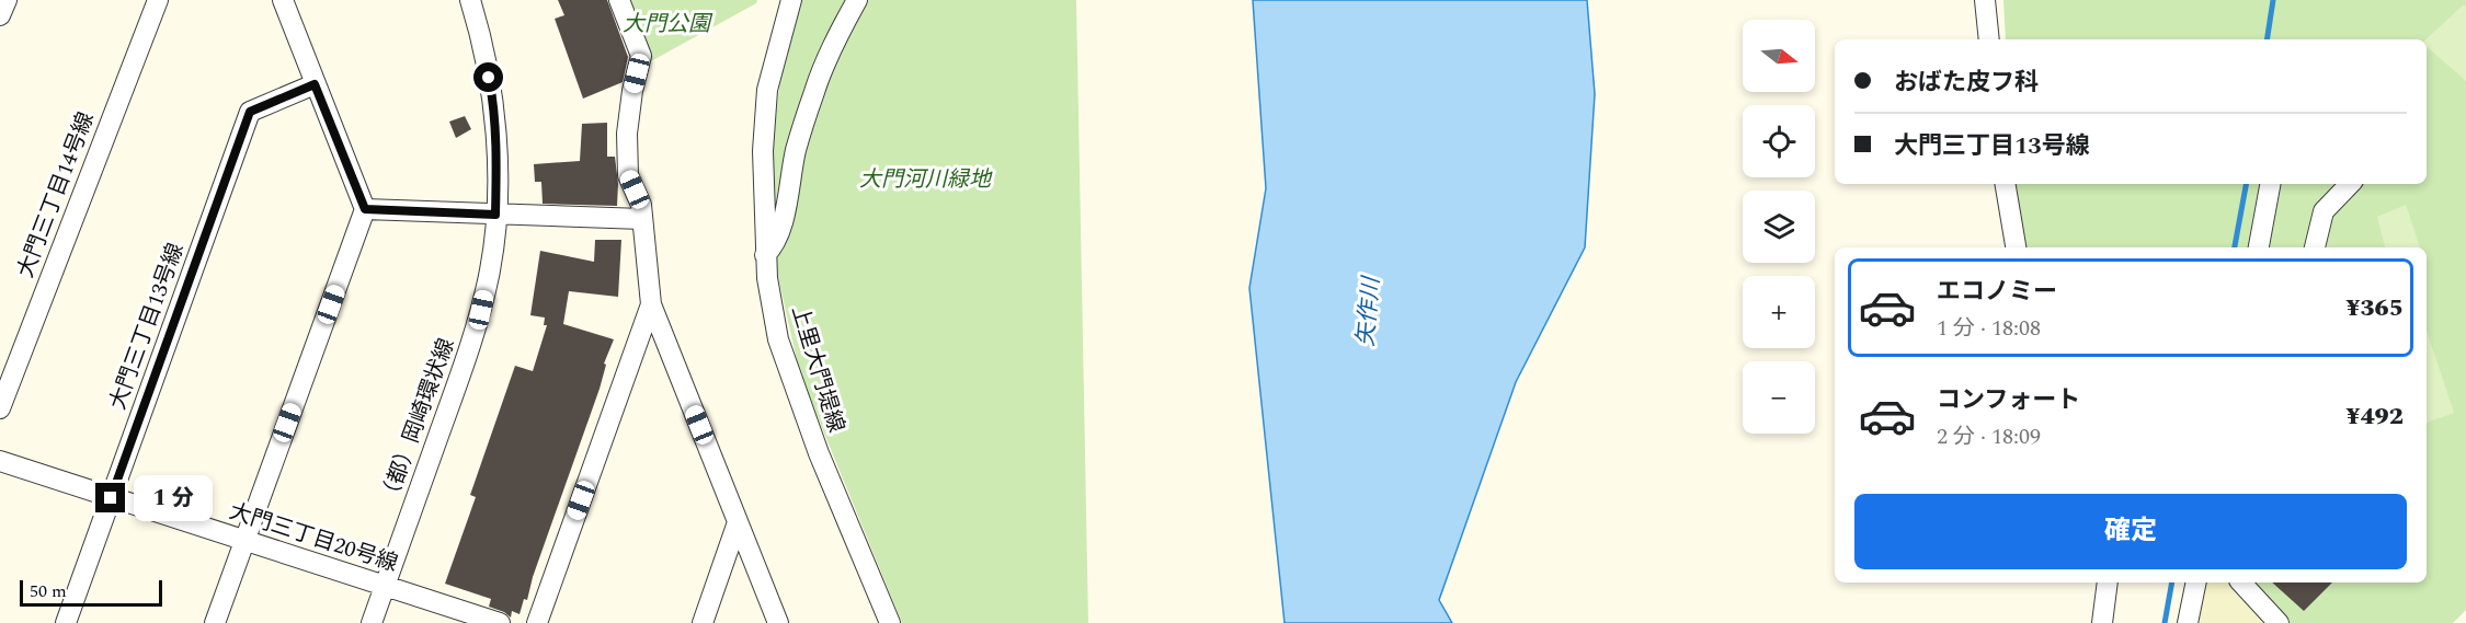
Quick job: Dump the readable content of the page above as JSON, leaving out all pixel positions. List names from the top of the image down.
{
  "streets": {
    "street": [
      "大門三丁目14号線",
      "大門三丁目13号線",
      "上里大門堤線",
      "（都）岡崎環状線",
      "大門三丁目20号線"
    ]
  },
  "crossings": [
    ["大門三丁目13号線", "大門三丁目20号線"],
    ["（都）岡崎環状線", "大門三丁目20号線"]
  ],
  "water": ["矢作川"],
  "parks": ["大門公園", "大門河川緑地"],
  "scale_bar": "50 m",
  "north": "right",
  "page": {
    "map_buttons": ["+", "−"],
    "banner": ["おばた皮フ科", "大門三丁目13号線"],
    "list": [
      {
        "name": "エコノミー",
        "note": "1 分 · 18:08",
        "value": "¥365"
      },
      {
        "name": "コンフォート",
        "note": "2 分 · 18:09",
        "value": "¥492"
      }
    ],
    "bubble": "1 分",
    "buttons": "確定",
    "scale": "50 m"
  }
}
